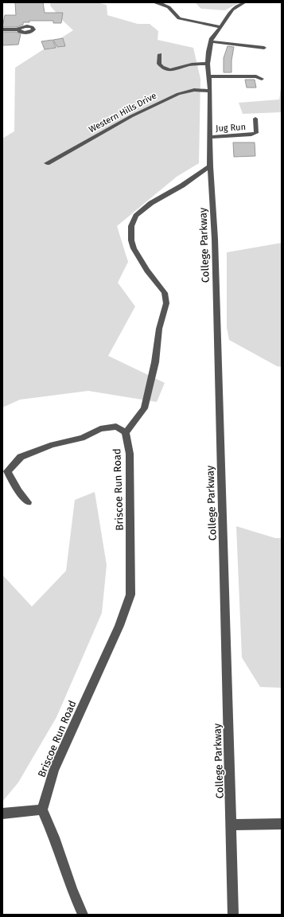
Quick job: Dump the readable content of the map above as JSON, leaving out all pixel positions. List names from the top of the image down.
{
  "streets": {
    "street": [
      "Western Hills Drive",
      "Jug Run",
      "College Parkway",
      "Briscoe Run Road"
    ]
  },
  "crossings": [
    ["Western Hills Drive", "College Parkway"],
    ["Jug Run", "College Parkway"]
  ]
}
